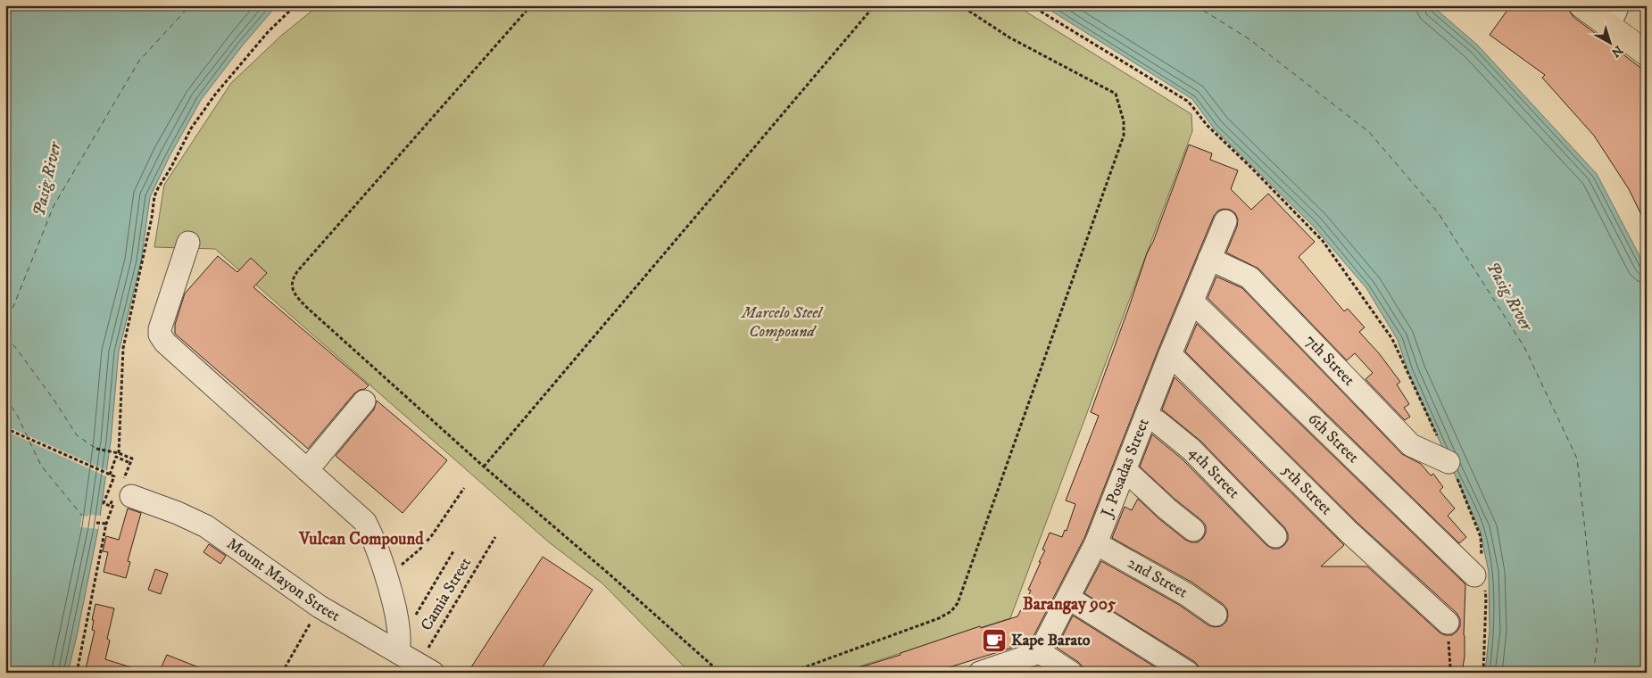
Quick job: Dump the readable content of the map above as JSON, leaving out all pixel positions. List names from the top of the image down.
{
  "streets": {
    "street": [
      "7th Street",
      "6th Street",
      "J. Posadas Street",
      "4th Street",
      "5th Street",
      "2nd Street",
      "Mount Mayon Street"
    ],
    "path": ["Camia Street"]
  },
  "crossings": [
    ["7th Street", "J. Posadas Street"],
    ["6th Street", "J. Posadas Street"],
    ["J. Posadas Street", "4th Street"],
    ["J. Posadas Street", "5th Street"],
    ["J. Posadas Street", "2nd Street"],
    ["Mount Mayon Street", "Camia Street"]
  ],
  "districts": ["Vulcan Compound", "Barangay 905"],
  "water": ["Pasig River"],
  "parks": ["Marcelo Steel Compound"],
  "places": {
    "cafe": ["Kape Barato"]
  },
  "north": "bottom right"
}
